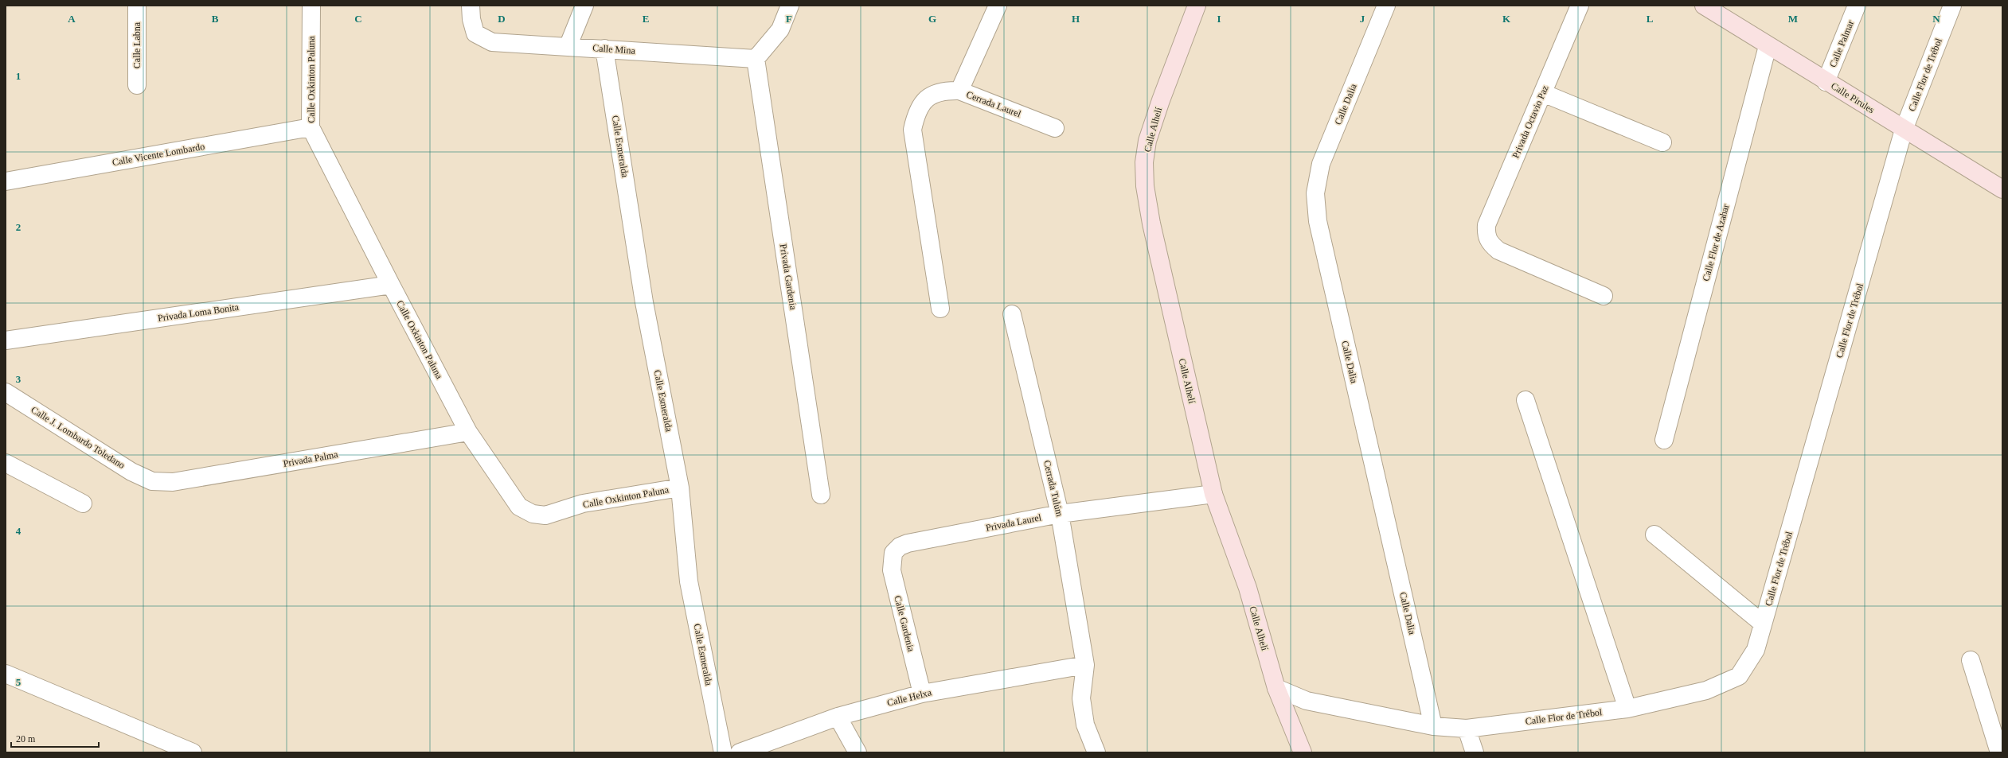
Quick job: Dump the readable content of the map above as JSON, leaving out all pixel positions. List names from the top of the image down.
{
  "streets": {
    "street": [
      "Calle Palmar",
      "Calle Labna",
      "Calle Mina",
      "Calle Flor de Trébol",
      "Calle Oxkinton Paluna",
      "Calle Pirules",
      "Cerrada Laurel",
      "Calle Dalia",
      "Privada Octavio Paz",
      "Calle Alhelí",
      "Calle Esmeralda",
      "Calle Vicente Lombardo",
      "Calle Flor de Azahar",
      "Privada Gardenia",
      "Privada Loma Bonita",
      "Calle J. Lombardo Toledano",
      "Privada Palma",
      "Cerrada Tulúm",
      "Privada Laurel",
      "Calle Gardenia",
      "Calle Helxa"
    ]
  },
  "crossings": [
    ["Calle Palmar", "Calle Pirules"],
    ["Calle Mina", "Calle Esmeralda"],
    ["Calle Mina", "Privada Gardenia"],
    ["Calle Flor de Trébol", "Calle Pirules"],
    ["Calle Flor de Trébol", "Calle Dalia"],
    ["Calle Flor de Trébol", "Calle Alhelí"],
    ["Calle Oxkinton Paluna", "Calle Esmeralda"],
    ["Calle Oxkinton Paluna", "Calle Vicente Lombardo"],
    ["Calle Oxkinton Paluna", "Privada Loma Bonita"],
    ["Calle Oxkinton Paluna", "Privada Palma"],
    ["Calle Pirules", "Calle Flor de Azahar"],
    ["Calle Alhelí", "Privada Laurel"],
    ["Calle J. Lombardo Toledano", "Privada Palma"],
    ["Cerrada Tulúm", "Privada Laurel"],
    ["Cerrada Tulúm", "Calle Helxa"],
    ["Privada Laurel", "Calle Gardenia"],
    ["Calle Gardenia", "Calle Helxa"]
  ],
  "scale_bar": "20 m",
  "grid": {
    "columns": [
      "A",
      "B",
      "C",
      "D",
      "E",
      "F",
      "G",
      "H",
      "I",
      "J",
      "K",
      "L",
      "M",
      "N"
    ],
    "rows": [
      "1",
      "2",
      "3",
      "4",
      "5"
    ]
  }
}
